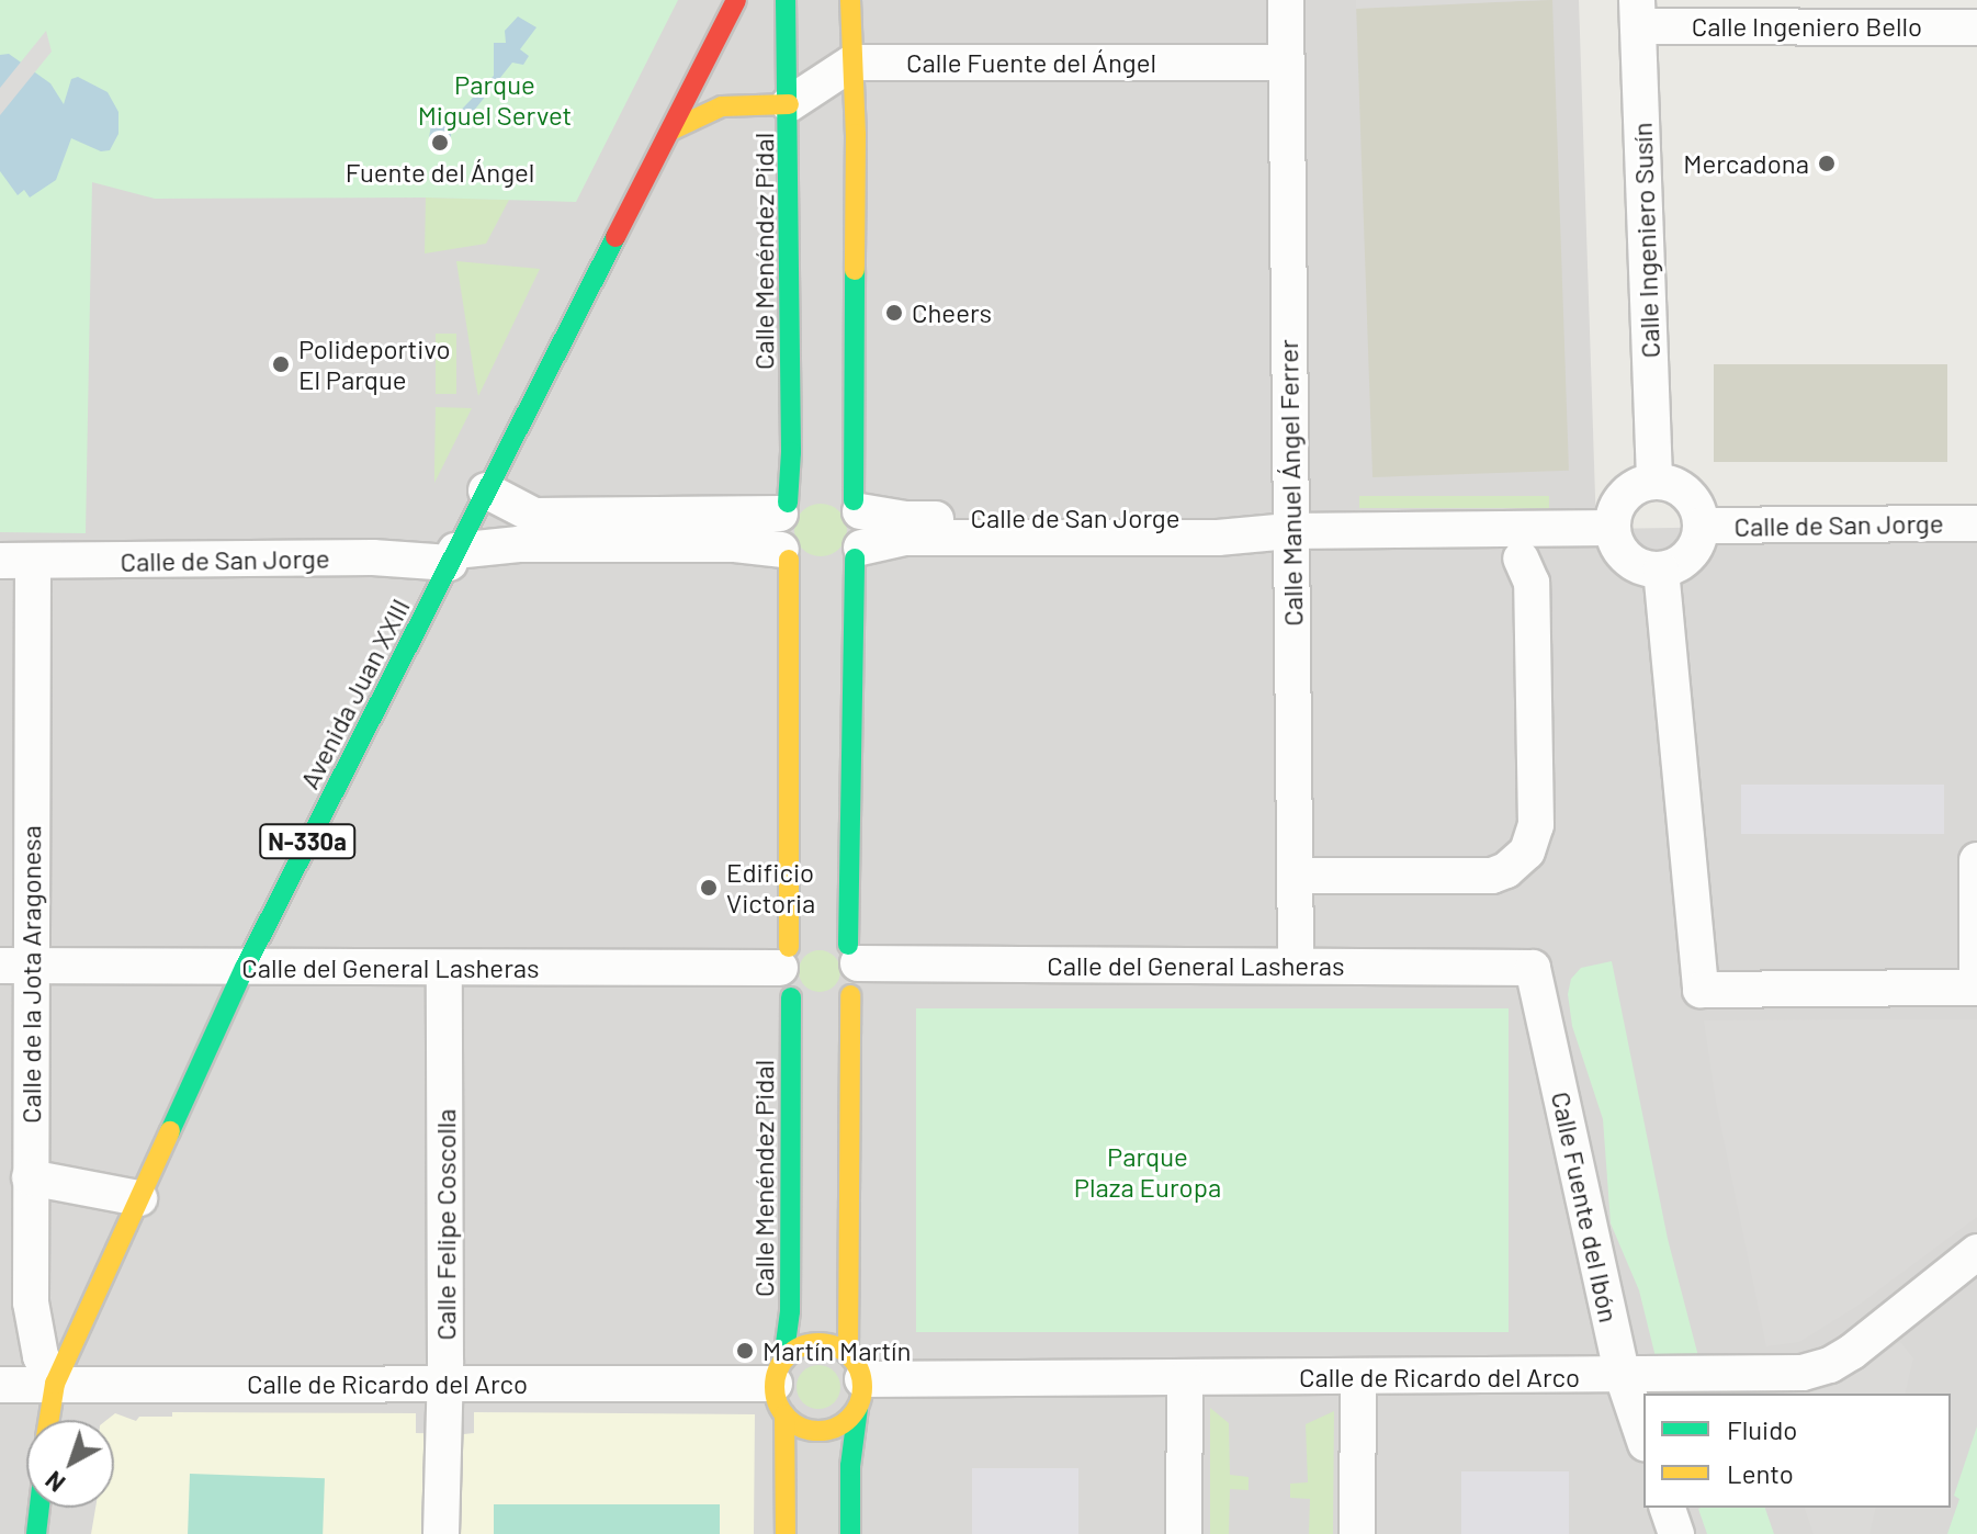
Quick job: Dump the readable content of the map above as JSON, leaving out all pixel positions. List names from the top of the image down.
{
  "streets": {
    "main road": ["Calle Menéndez Pidal", "Avenida Juan XXIII", "N-330a"],
    "street": [
      "Calle Ingeniero Bello",
      "Calle Fuente del Ángel",
      "Calle Ingeniero Susín",
      "Calle Manuel Ángel Ferrer",
      "Calle de San Jorge",
      "Calle del General Lasheras",
      "Calle de la Jota Aragonesa",
      "Calle Fuente del Ibón",
      "Calle Felipe Coscolla",
      "Calle de Ricardo del Arco"
    ]
  },
  "crossings": [
    ["Calle Ingeniero Bello", "Calle Ingeniero Susín"],
    ["Calle Fuente del Ángel", "Calle Manuel Ángel Ferrer"],
    ["Calle Ingeniero Susín", "Calle de San Jorge"],
    ["Calle Menéndez Pidal", "Calle de San Jorge"],
    ["Calle Menéndez Pidal", "Calle del General Lasheras"],
    ["Calle Menéndez Pidal", "Calle de Ricardo del Arco"],
    ["Calle Manuel Ángel Ferrer", "Calle de San Jorge"],
    ["Calle Manuel Ángel Ferrer", "Calle del General Lasheras"],
    ["Calle de San Jorge", "Avenida Juan XXIII"],
    ["Calle de San Jorge", "Calle de la Jota Aragonesa"],
    ["Avenida Juan XXIII", "N-330a"],
    ["Avenida Juan XXIII", "Calle del General Lasheras"],
    ["Avenida Juan XXIII", "Calle de la Jota Aragonesa"],
    ["Avenida Juan XXIII", "Calle de Ricardo del Arco"],
    ["N-330a", "Calle de la Jota Aragonesa"],
    ["N-330a", "Calle de Ricardo del Arco"],
    ["Calle del General Lasheras", "Calle de la Jota Aragonesa"],
    ["Calle del General Lasheras", "Calle Fuente del Ibón"],
    ["Calle del General Lasheras", "Calle Felipe Coscolla"],
    ["Calle de la Jota Aragonesa", "Calle de Ricardo del Arco"],
    ["Calle Fuente del Ibón", "Calle de Ricardo del Arco"],
    ["Calle Felipe Coscolla", "Calle de Ricardo del Arco"]
  ],
  "parks": ["Parque Miguel Servet", "Parque Plaza Europa"],
  "places": [
    "Fuente del Ángel",
    "Mercadona",
    "Cheers",
    "Polideportivo El Parque",
    "Edificio Victoria",
    "Martín Martín"
  ],
  "legend": ["Fluido", "Lento"],
  "north": "bottom left"
}
